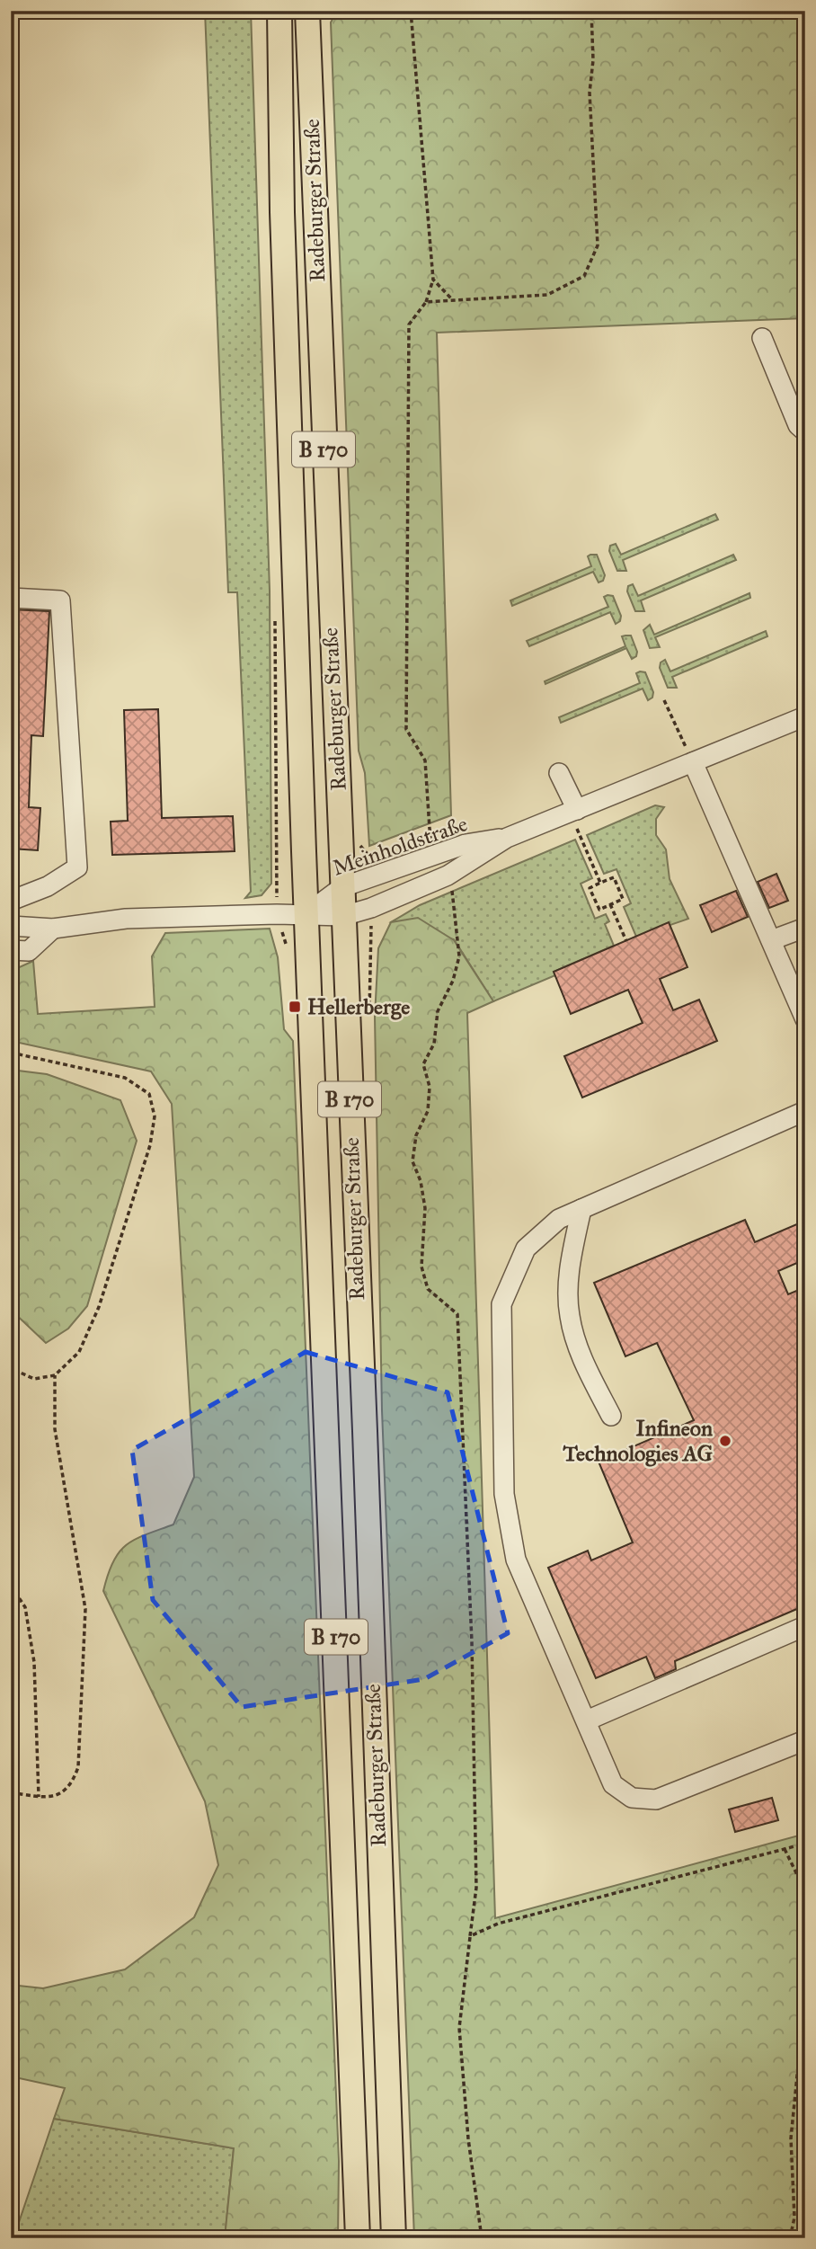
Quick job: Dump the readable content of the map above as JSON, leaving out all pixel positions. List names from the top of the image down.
{
  "streets": {
    "main road": ["Radeburger Straße", "B 170"],
    "street": ["Meinholdstraße"]
  },
  "crossings": [
    ["Radeburger Straße", "Meinholdstraße"]
  ],
  "places": {
    "transit": ["Hellerberge"],
    "other": ["Infineon Technologies AG"]
  }
}
